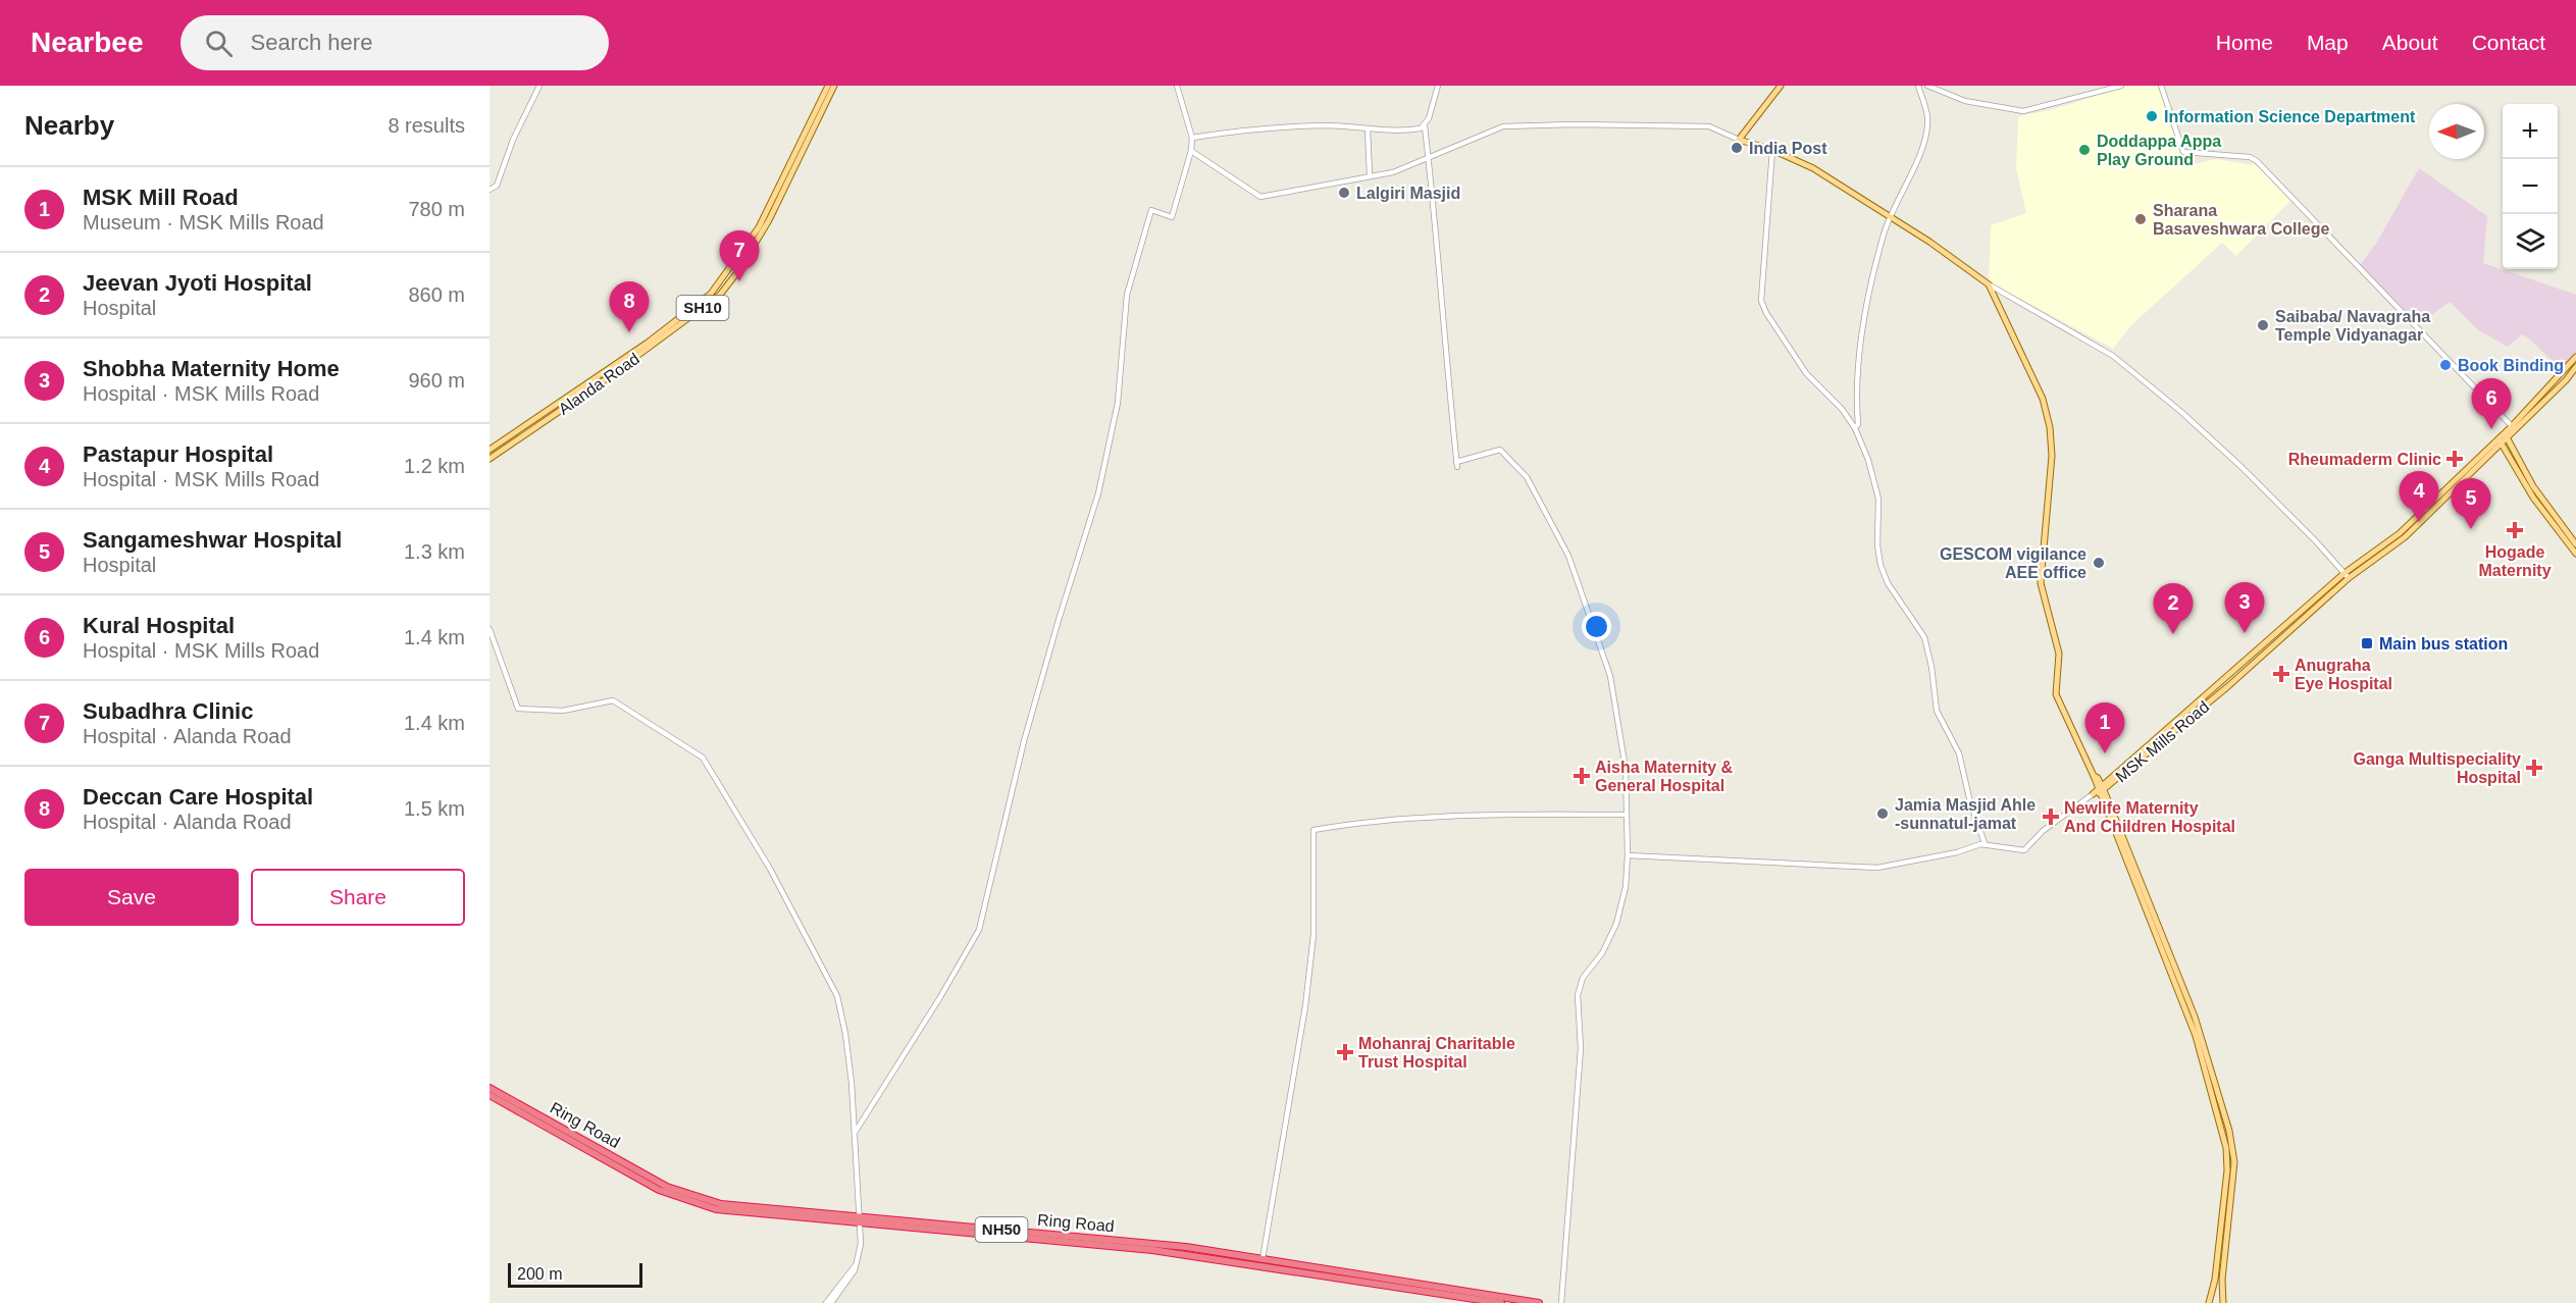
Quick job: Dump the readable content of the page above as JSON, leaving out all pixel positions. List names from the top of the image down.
{
  "streets": {
    "highway": ["Ring Road", "NH50"],
    "main road": ["SH10", "Alanda Road", "MSK Mills Road"]
  },
  "places": {
    "other": [
      "Information Science Department",
      "India Post",
      "Doddappa Appa Play Ground",
      "Lalgiri Masjid",
      "Sharana Basaveshwara College",
      "Saibaba/ Navagraha Temple Vidyanagar",
      "Book Binding",
      "GESCOM vigilance AEE office",
      "Jamia Masjid Ahle -sunnatul-jamat"
    ],
    "health": [
      "Rheumaderm Clinic",
      "Hogade Maternity",
      "Anugraha Eye Hospital",
      "Ganga Multispeciality Hospital",
      "Aisha Maternity & General Hospital",
      "Newlife Maternity And Children Hospital",
      "Mohanraj Charitable Trust Hospital"
    ],
    "transit": ["Main bus station"]
  },
  "scale_bar": "200 m",
  "north": "left",
  "page": {
    "header": "Nearbee",
    "search": "Search here",
    "nav": [
      "Home",
      "Map",
      "About",
      "Contact"
    ],
    "heading": ["Nearby", "8 results"],
    "map_buttons": ["+", "−"],
    "list": [
      {
        "mark": "1",
        "name": "MSK Mill Road",
        "note": "Museum · MSK Mills Road",
        "value": "780 m"
      },
      {
        "mark": "2",
        "name": "Jeevan Jyoti Hospital",
        "note": "Hospital",
        "value": "860 m"
      },
      {
        "mark": "3",
        "name": "Shobha Maternity Home",
        "note": "Hospital · MSK Mills Road",
        "value": "960 m"
      },
      {
        "mark": "4",
        "name": "Pastapur Hospital",
        "note": "Hospital · MSK Mills Road",
        "value": "1.2 km"
      },
      {
        "mark": "5",
        "name": "Sangameshwar Hospital",
        "note": "Hospital",
        "value": "1.3 km"
      },
      {
        "mark": "6",
        "name": "Kural Hospital",
        "note": "Hospital · MSK Mills Road",
        "value": "1.4 km"
      },
      {
        "mark": "7",
        "name": "Subadhra Clinic",
        "note": "Hospital · Alanda Road",
        "value": "1.4 km"
      },
      {
        "mark": "8",
        "name": "Deccan Care Hospital",
        "note": "Hospital · Alanda Road",
        "value": "1.5 km"
      }
    ],
    "pins": [
      "7",
      "8",
      "6",
      "4",
      "5",
      "3",
      "2",
      "1"
    ],
    "buttons": ["Save", "Share"],
    "scale": "200 m"
  }
}
